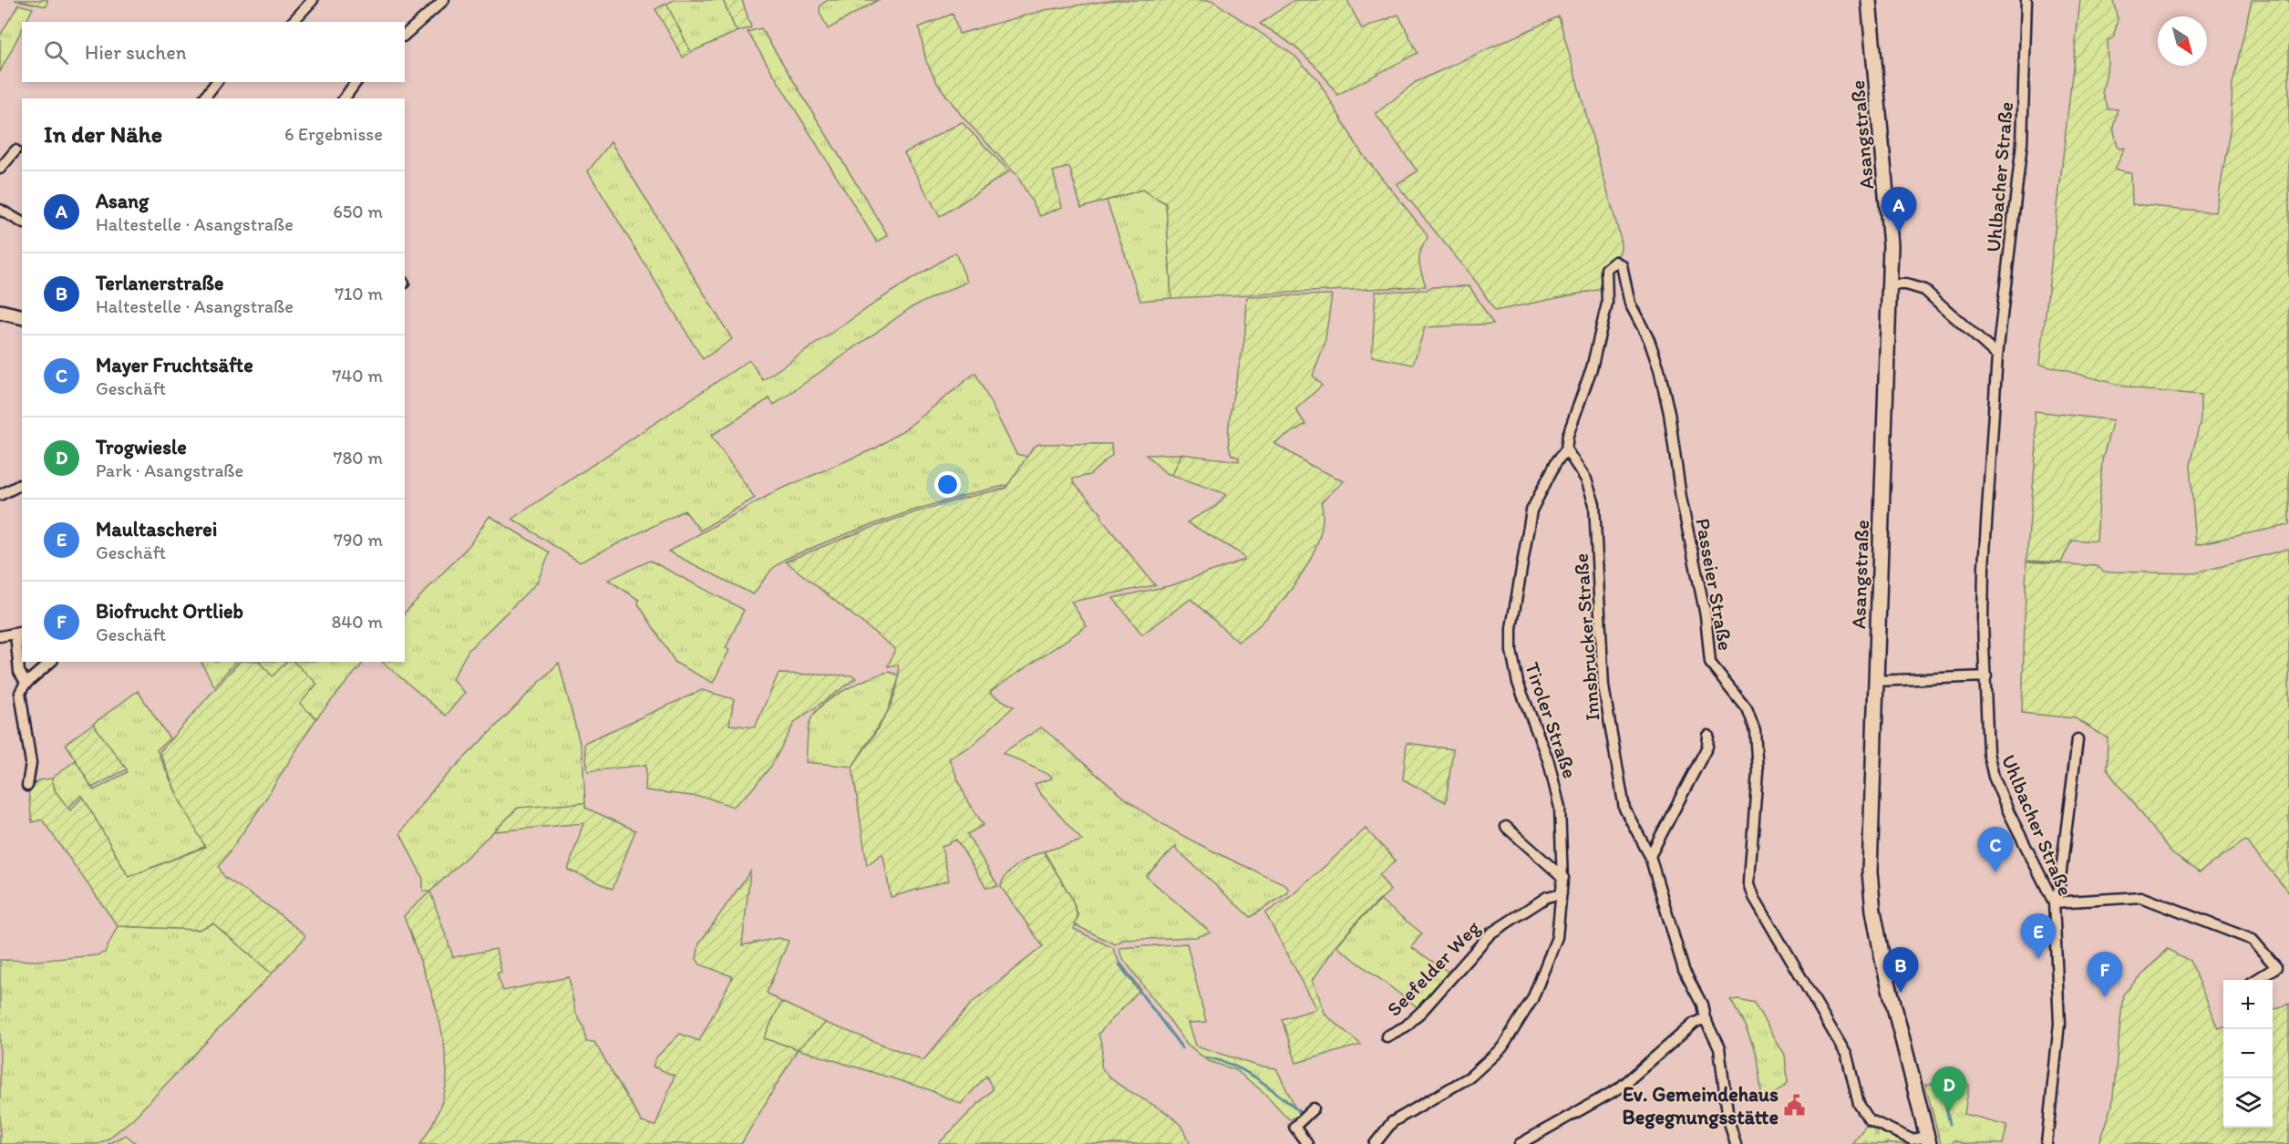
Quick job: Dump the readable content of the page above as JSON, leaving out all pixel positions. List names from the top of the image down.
{
  "streets": {
    "street": [
      "Asangstraße",
      "Uhlbacher Straße",
      "Passeier Straße",
      "Innsbrucker Straße",
      "Tiroler Straße",
      "Seefelder Weg"
    ]
  },
  "crossings": [
    ["Asangstraße", "Passeier Straße"],
    ["Passeier Straße", "Innsbrucker Straße"],
    ["Passeier Straße", "Tiroler Straße"],
    ["Tiroler Straße", "Seefelder Weg"]
  ],
  "places": {
    "public building": ["Ev. Gemeindehaus Begegnungsstätte"]
  },
  "north": "bottom right",
  "page": {
    "search": "Hier suchen",
    "heading": ["In der Nähe", "6 Ergebnisse"],
    "list": [
      {
        "mark": "A",
        "name": "Asang",
        "note": "Haltestelle · Asangstraße",
        "value": "650 m"
      },
      {
        "mark": "B",
        "name": "Terlanerstraße",
        "note": "Haltestelle · Asangstraße",
        "value": "710 m"
      },
      {
        "mark": "C",
        "name": "Mayer Fruchtsäfte",
        "note": "Geschäft",
        "value": "740 m"
      },
      {
        "mark": "D",
        "name": "Trogwiesle",
        "note": "Park · Asangstraße",
        "value": "780 m"
      },
      {
        "mark": "E",
        "name": "Maultascherei",
        "note": "Geschäft",
        "value": "790 m"
      },
      {
        "mark": "F",
        "name": "Biofrucht Ortlieb",
        "note": "Geschäft",
        "value": "840 m"
      }
    ],
    "pins": [
      "A",
      "C",
      "E",
      "B",
      "F",
      "D"
    ],
    "map_buttons": ["+", "−"]
  }
}
